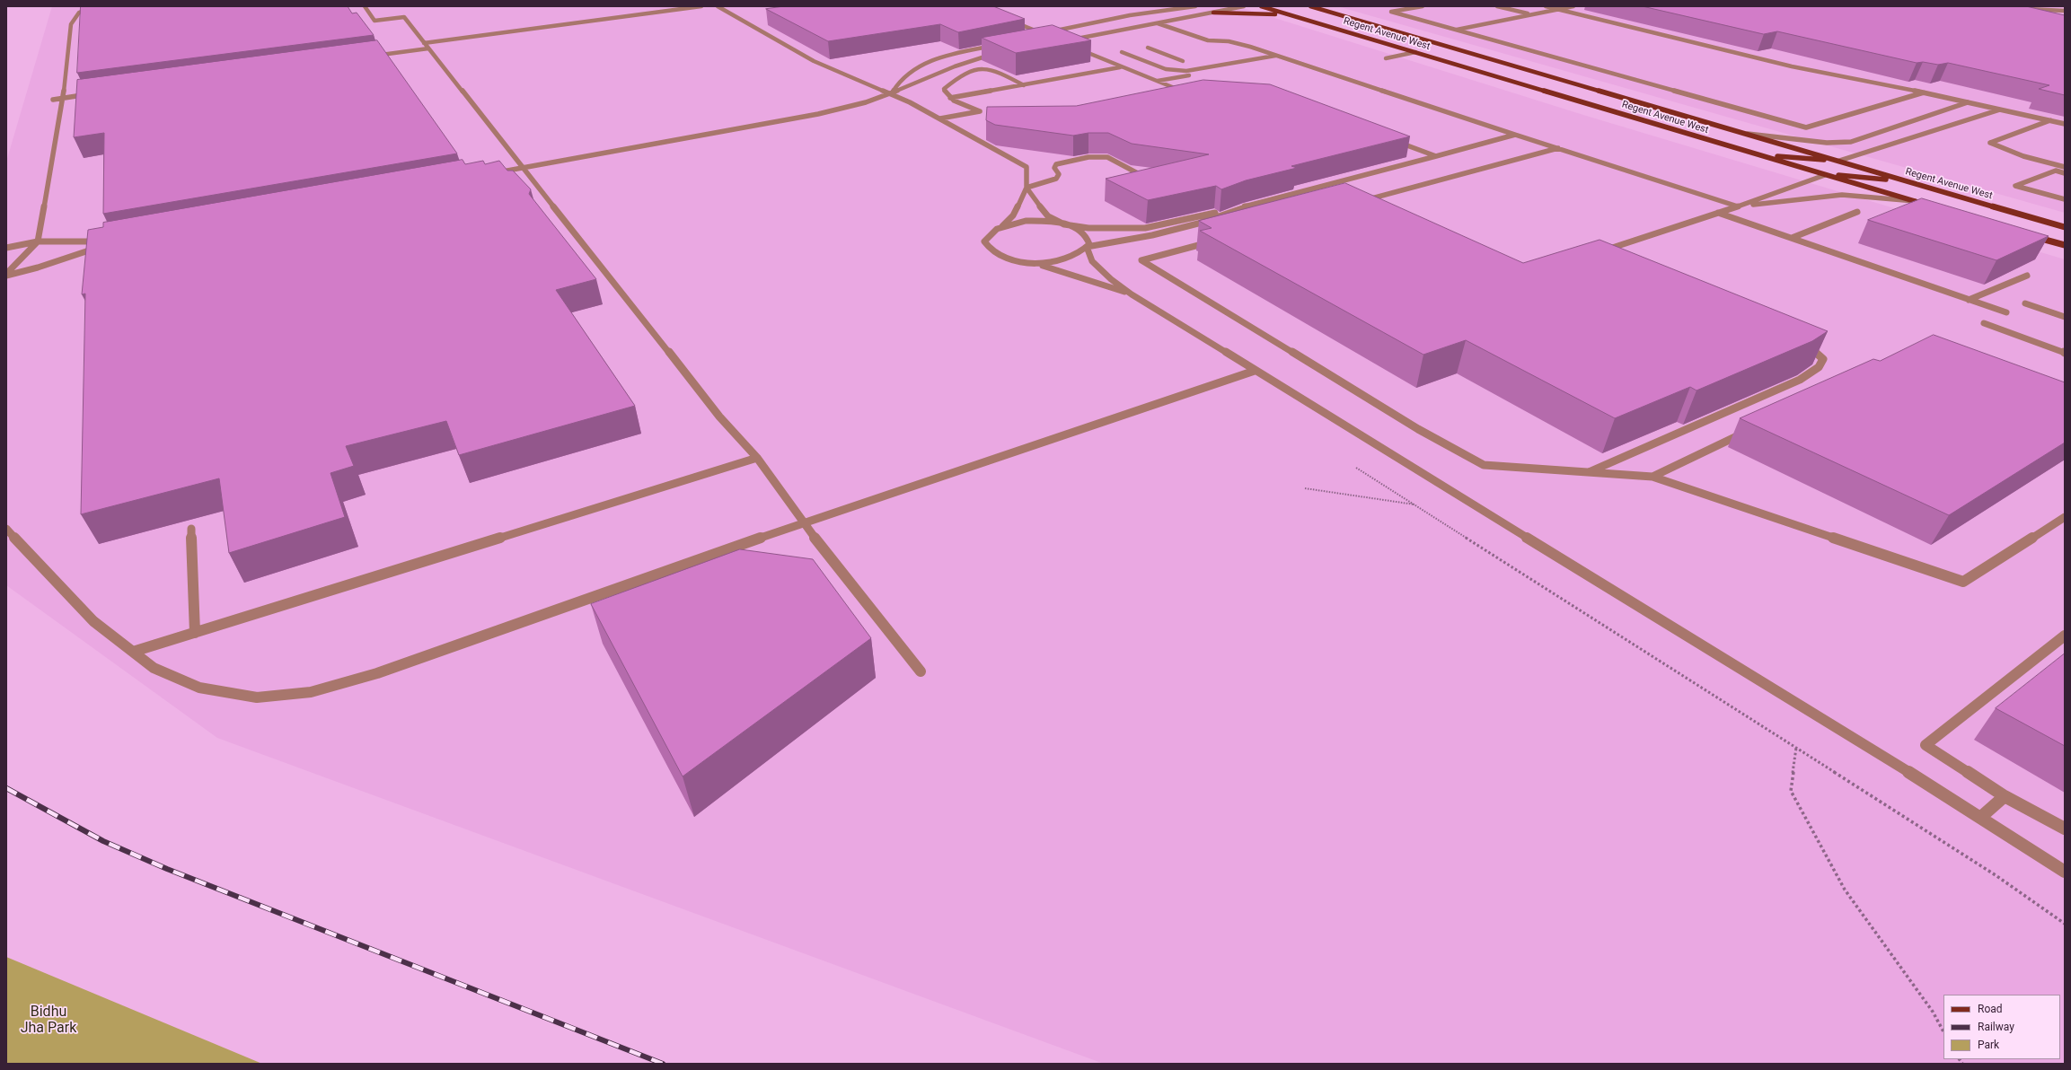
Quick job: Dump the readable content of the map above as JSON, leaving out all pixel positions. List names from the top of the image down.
{
  "streets": {
    "main road": ["Regent Avenue West"]
  },
  "parks": ["Bidhu Jha Park"],
  "legend": ["Road", "Railway", "Park"]
}
